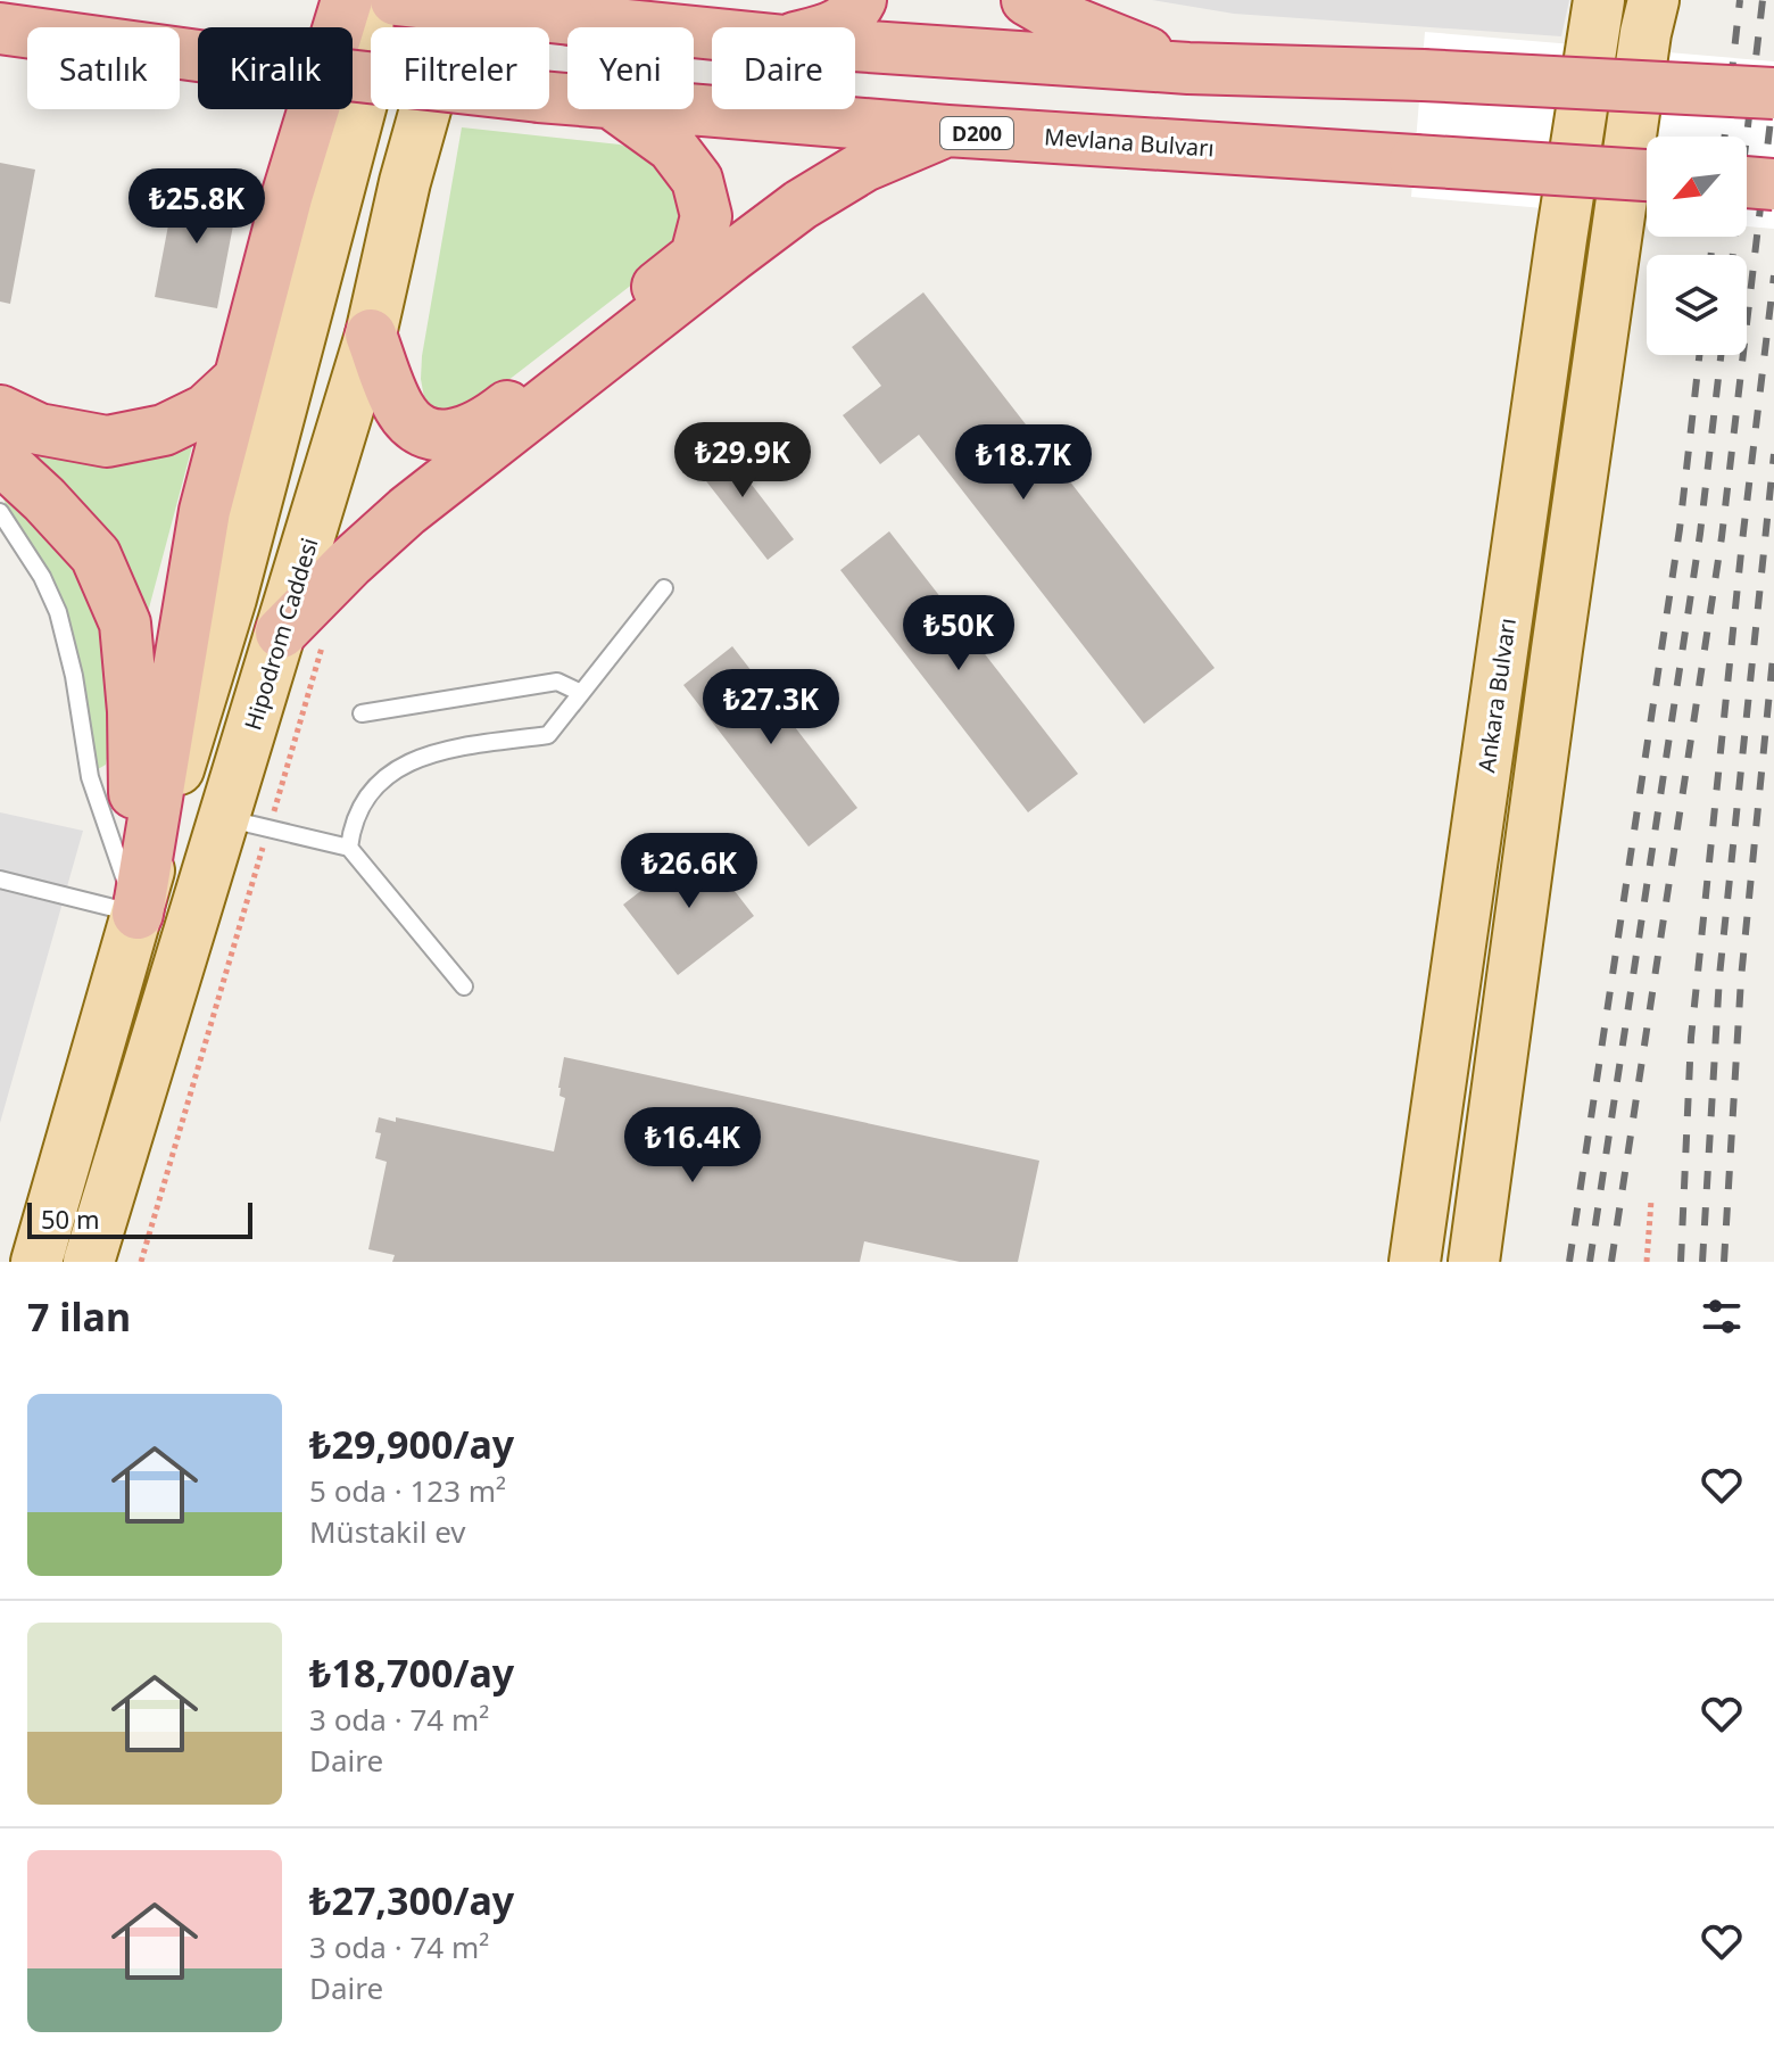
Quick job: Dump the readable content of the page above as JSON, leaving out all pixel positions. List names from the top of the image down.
{
  "streets": {
    "highway": ["D200", "Mevlana Bulvarı"],
    "main road": ["Hipodrom Caddesi", "Ankara Bulvarı"]
  },
  "scale_bar": "50 m",
  "north": "bottom left",
  "page": {
    "chip": [
      "Satılık",
      "Kiralık",
      "Filtreler",
      "Yeni",
      "Daire"
    ],
    "price": [
      "₺25.8K",
      "₺29.9K",
      "₺18.7K",
      "₺50K",
      "₺27.3K",
      "₺26.6K",
      "₺16.4K"
    ],
    "scale": "50 m",
    "heading": "7 ilan",
    "list": [
      {
        "name": "₺29,900/ay",
        "note": "5 oda · 123 m² · Müstakil ev"
      },
      {
        "name": "₺18,700/ay",
        "note": "3 oda · 74 m² · Daire"
      },
      {
        "name": "₺27,300/ay",
        "note": "3 oda · 74 m² · Daire"
      }
    ]
  }
}
